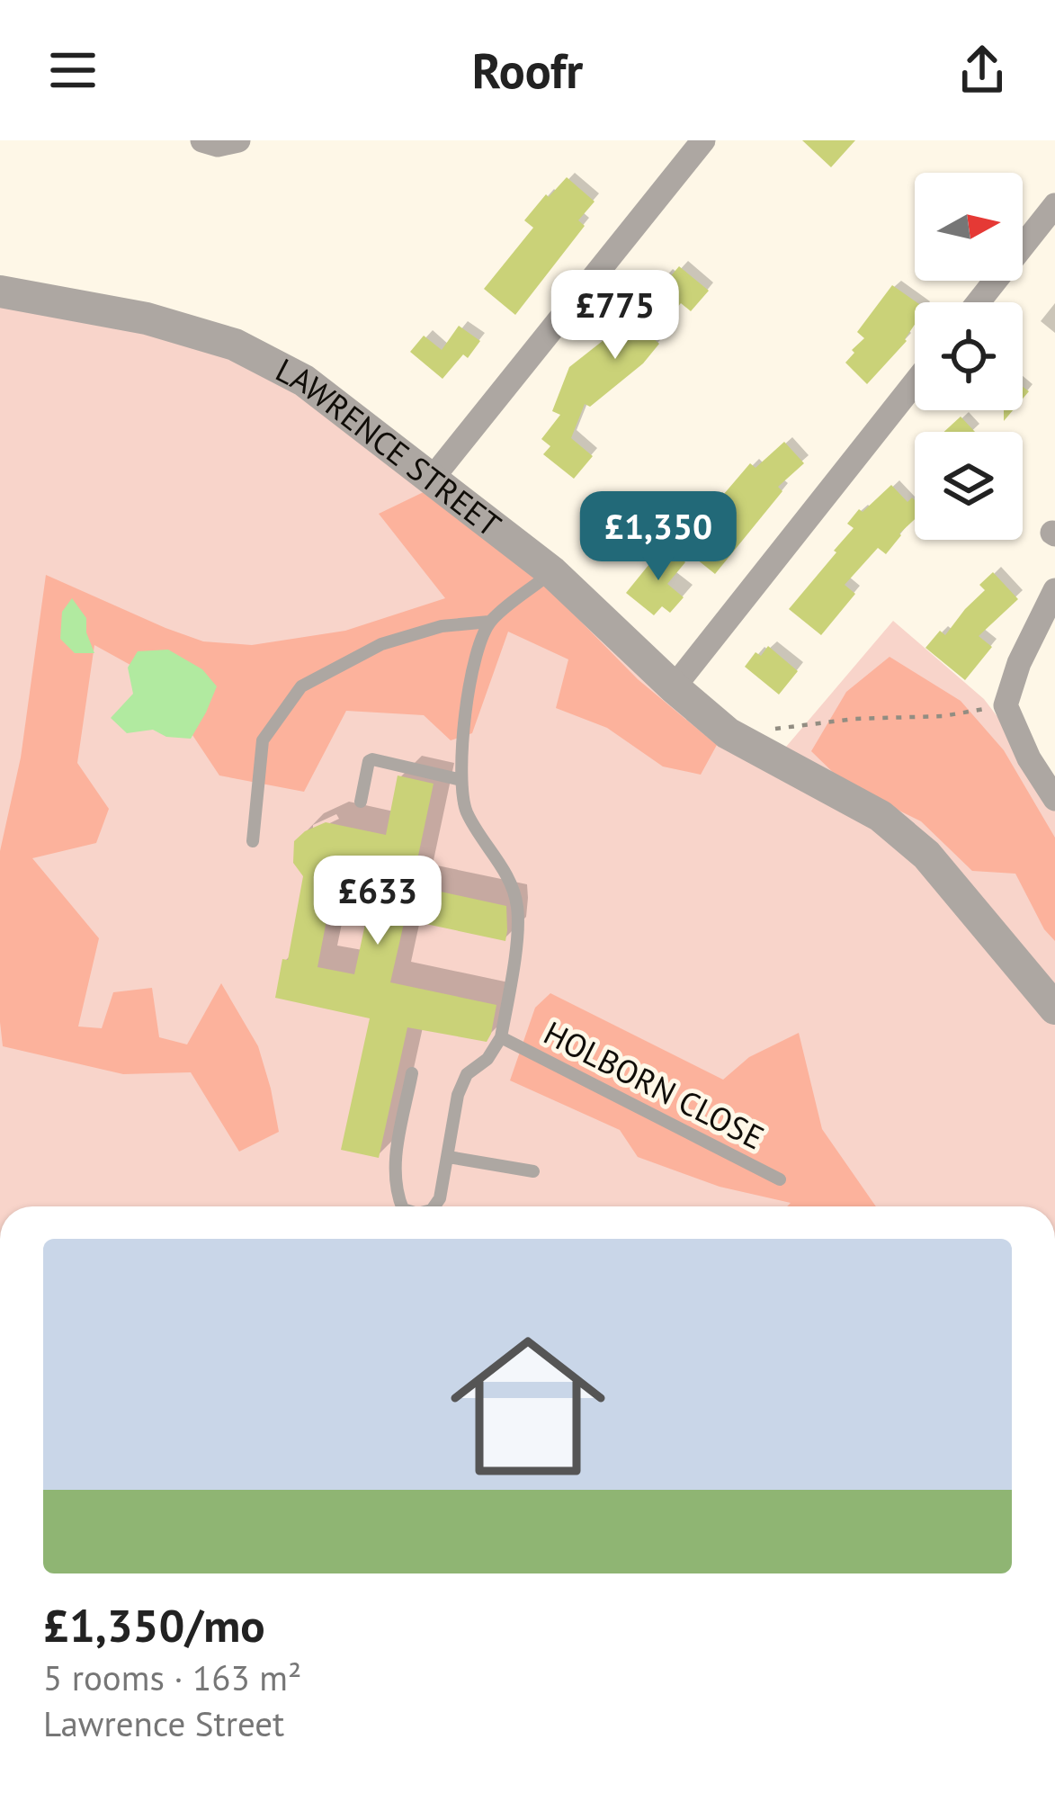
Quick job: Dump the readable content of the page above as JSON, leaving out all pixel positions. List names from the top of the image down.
{
  "streets": {
    "street": ["LAWRENCE STREET"],
    "lane": ["HOLBORN CLOSE"]
  },
  "north": "right",
  "page": {
    "header": "Roofr",
    "price": ["£775", "£1,350", "£633"],
    "list": [
      {
        "name": "£1,350/mo",
        "note": "5 rooms · 163 m² · Lawrence Street"
      }
    ]
  }
}
